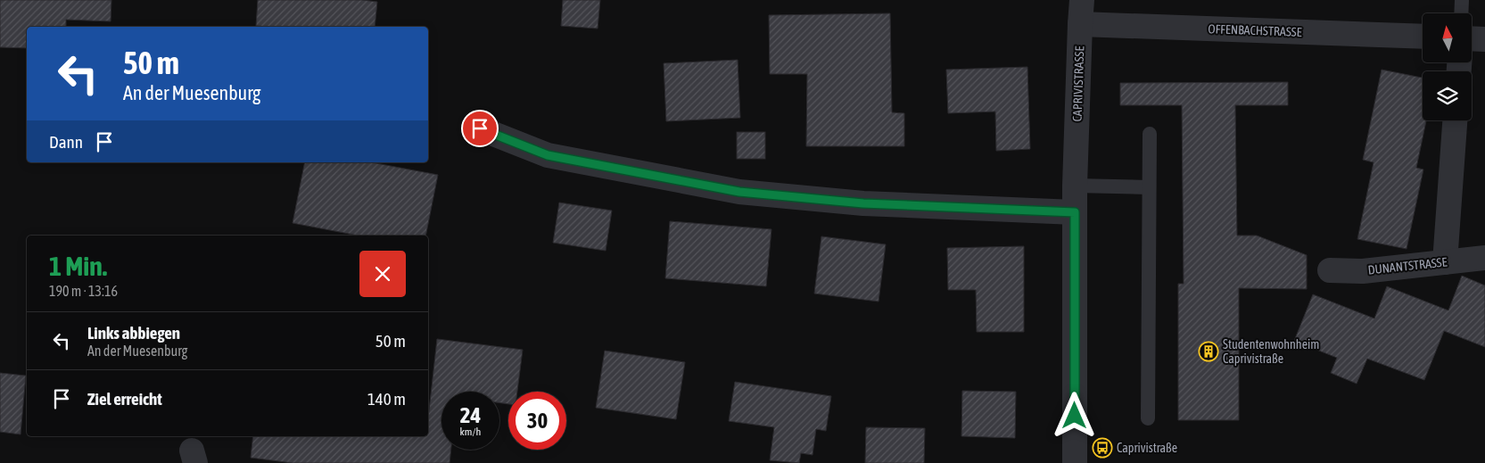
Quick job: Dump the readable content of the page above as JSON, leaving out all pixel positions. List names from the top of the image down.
{
  "streets": {
    "street": ["OFFENBACHSTRASSE", "CAPRIVISTRASSE", "DUNANTSTRASSE"]
  },
  "crossings": [
    ["OFFENBACHSTRASSE", "CAPRIVISTRASSE"]
  ],
  "places": {
    "building": ["Studentenwohnheim Caprivistraße"],
    "bus stop": ["Caprivistraße"]
  },
  "north": "top",
  "page": {
    "turn": ["50 m", "An der Muesenburg"],
    "then": "Dann",
    "heading": ["1 Min.", "190 m · 13:16"],
    "list": [
      {
        "name": "Links abbiegen",
        "note": "An der Muesenburg",
        "value": "50 m"
      },
      {
        "name": "Ziel erreicht",
        "value": "140 m"
      }
    ],
    "speed": "24 km/h",
    "limit": "30"
  }
}
